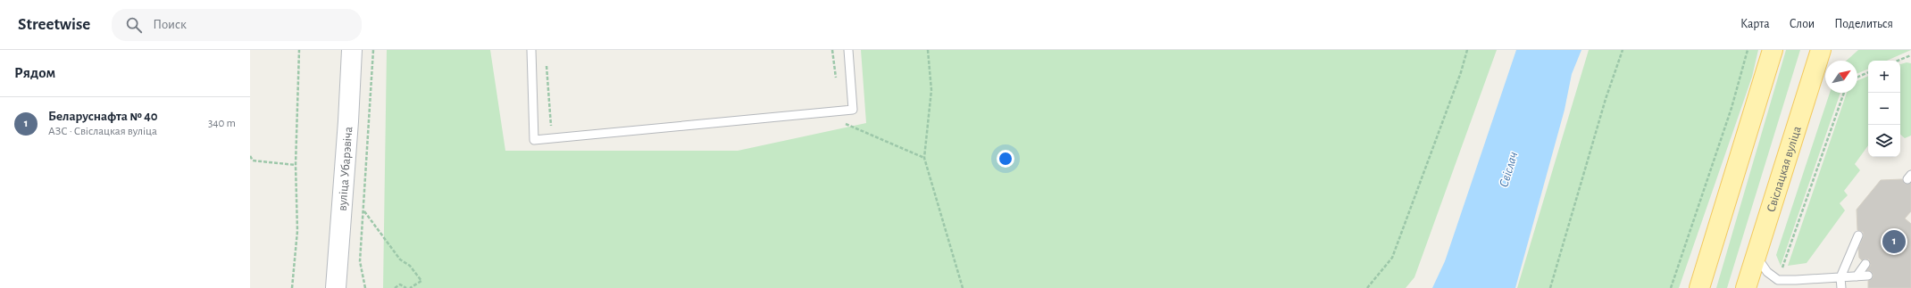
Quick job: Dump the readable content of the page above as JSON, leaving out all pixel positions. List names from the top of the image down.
{
  "streets": {
    "main road": ["Свіслацкая вуліца", "вуліца Убарэвіча"]
  },
  "water": ["Свіслач"],
  "north": "top right",
  "page": {
    "header": "Streetwise",
    "search": "Поиск",
    "nav": ["Карта", "Слои", "Поделиться"],
    "heading": "Рядом",
    "map_buttons": ["+", "−"],
    "list": [
      {
        "mark": "1",
        "name": "Беларуснафта № 40",
        "note": "АЗС · Свіслацкая вуліца",
        "value": "340 m"
      }
    ],
    "pins": "1"
  }
}
